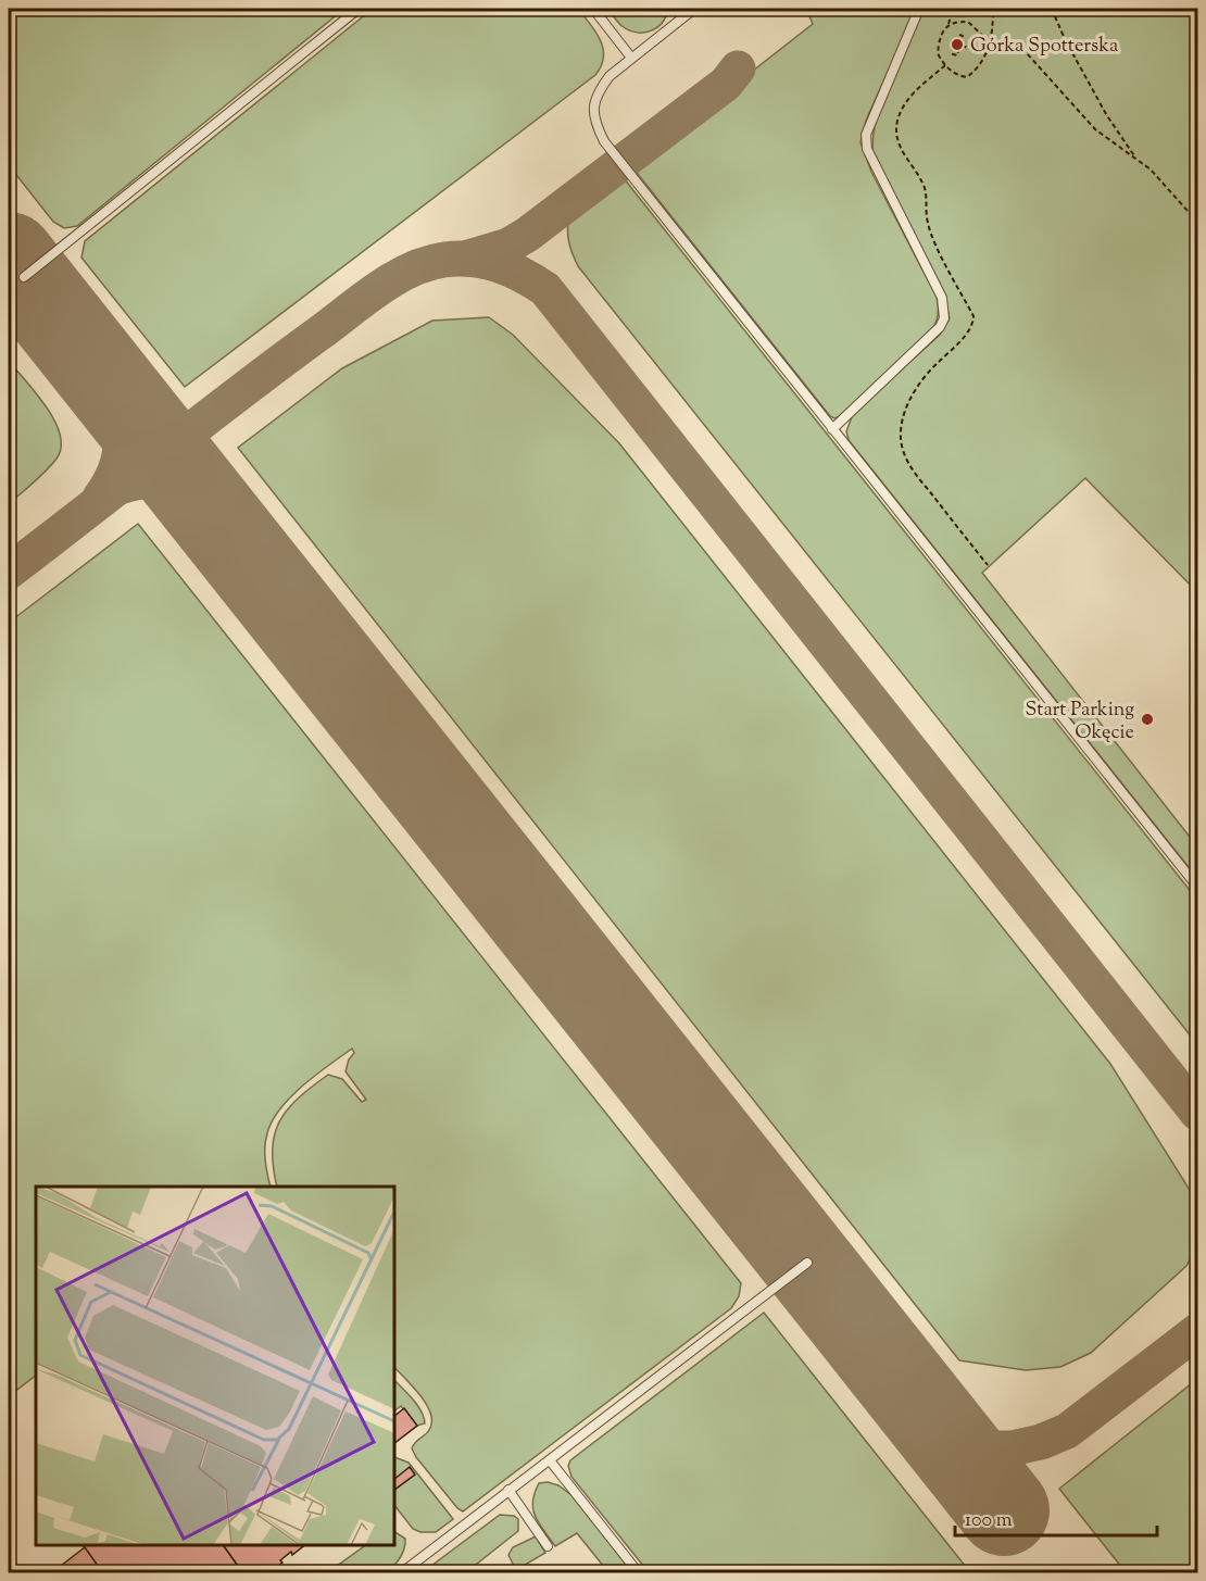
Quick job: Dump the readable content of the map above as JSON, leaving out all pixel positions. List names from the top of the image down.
{
  "places": ["Górka Spotterska", "Start Parking Okęcie"],
  "scale_bar": "100 m"
}
